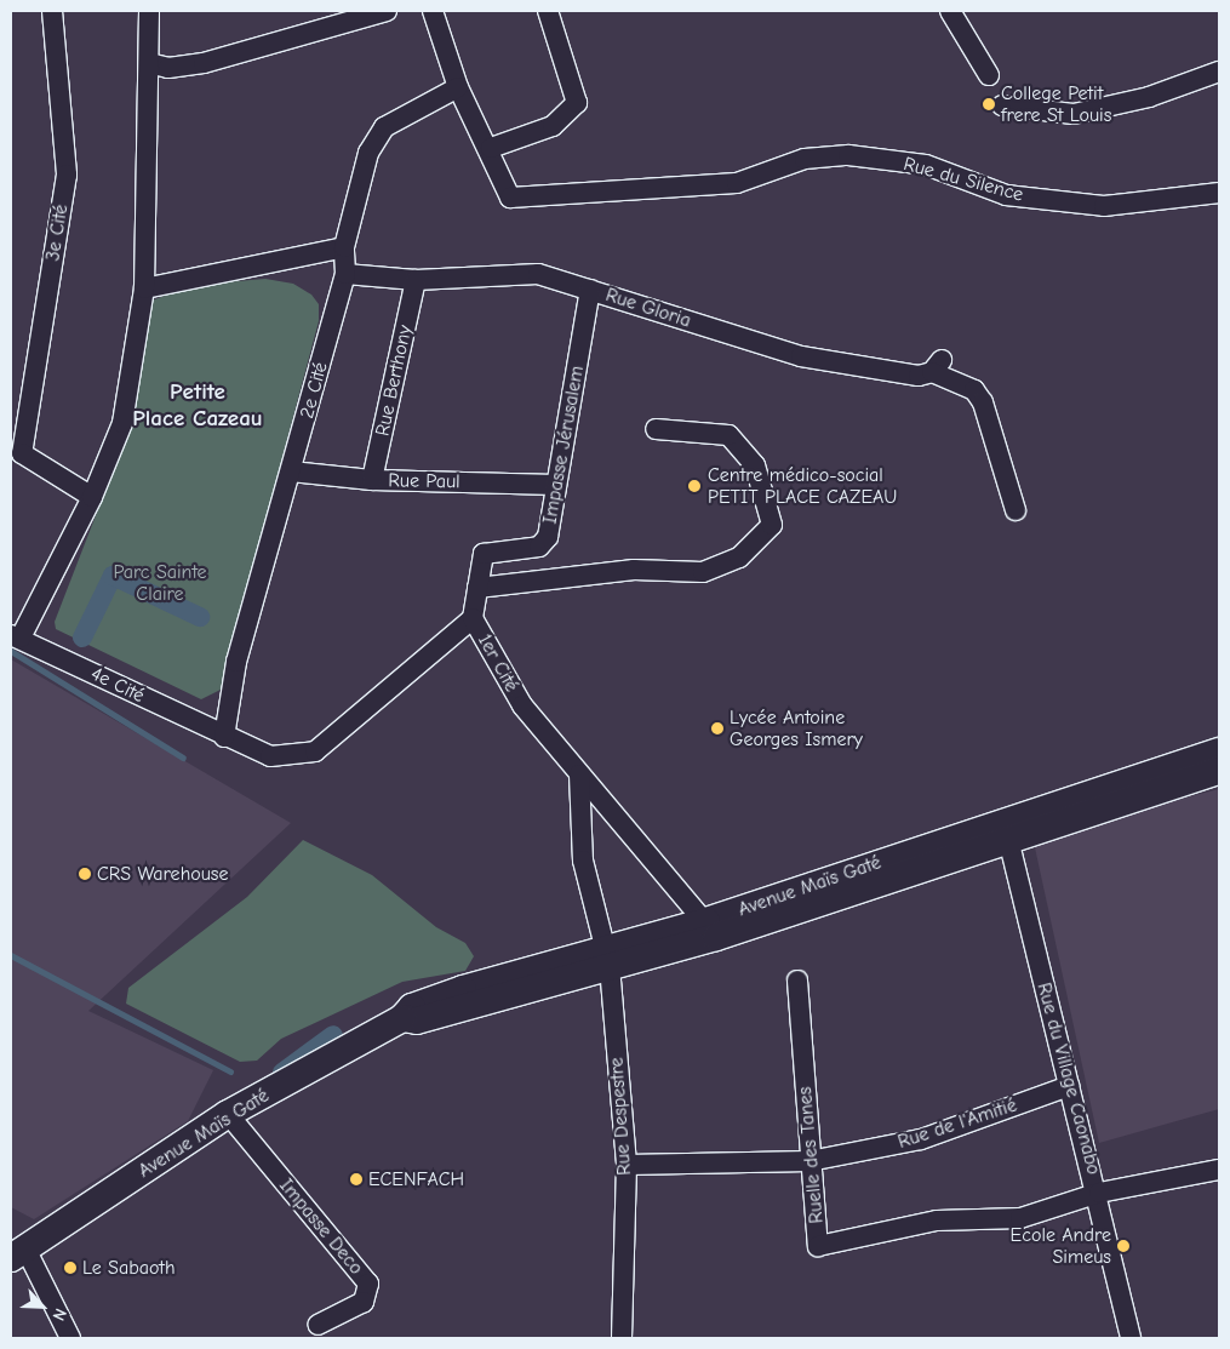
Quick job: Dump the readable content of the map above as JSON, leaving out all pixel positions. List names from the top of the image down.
{
  "streets": {
    "street": [
      "Rue du Silence",
      "3e Cité",
      "Rue Gloria",
      "Rue Berthony",
      "2e Cité",
      "Impasse Jérusalem",
      "Rue Paul",
      "1er Cité",
      "4e Cité",
      "Avenue Maïs Gaté",
      "Rue du Village Caonabo",
      "Rue Despestre",
      "Rue de l'Amitié",
      "Ruelle des Tanes",
      "Impasse Deco"
    ]
  },
  "crossings": [
    ["Rue Gloria", "Rue Berthony"],
    ["Rue Gloria", "2e Cité"],
    ["Rue Gloria", "Impasse Jérusalem"],
    ["Rue Berthony", "Rue Paul"],
    ["2e Cité", "Rue Paul"],
    ["2e Cité", "1er Cité"],
    ["2e Cité", "4e Cité"],
    ["Impasse Jérusalem", "Rue Paul"],
    ["Impasse Jérusalem", "1er Cité"],
    ["1er Cité", "4e Cité"],
    ["1er Cité", "Avenue Maïs Gaté"],
    ["1er Cité", "Rue Despestre"],
    ["Avenue Maïs Gaté", "Rue du Village Caonabo"],
    ["Avenue Maïs Gaté", "Rue Despestre"],
    ["Avenue Maïs Gaté", "Impasse Deco"],
    ["Rue du Village Caonabo", "Rue de l'Amitié"],
    ["Rue du Village Caonabo", "Ruelle des Tanes"],
    ["Rue Despestre", "Rue de l'Amitié"],
    ["Rue de l'Amitié", "Ruelle des Tanes"]
  ],
  "districts": ["Petite Place Cazeau"],
  "parks": ["Parc Sainte Claire"],
  "places": [
    "College Petit frere St Louis",
    "Centre médico-social PETIT PLACE CAZEAU",
    "Lycée Antoine Georges Ismery",
    "CRS Warehouse",
    "ECENFACH",
    "Ecole Andre Simeus",
    "Le Sabaoth"
  ],
  "north": "bottom right"
}
